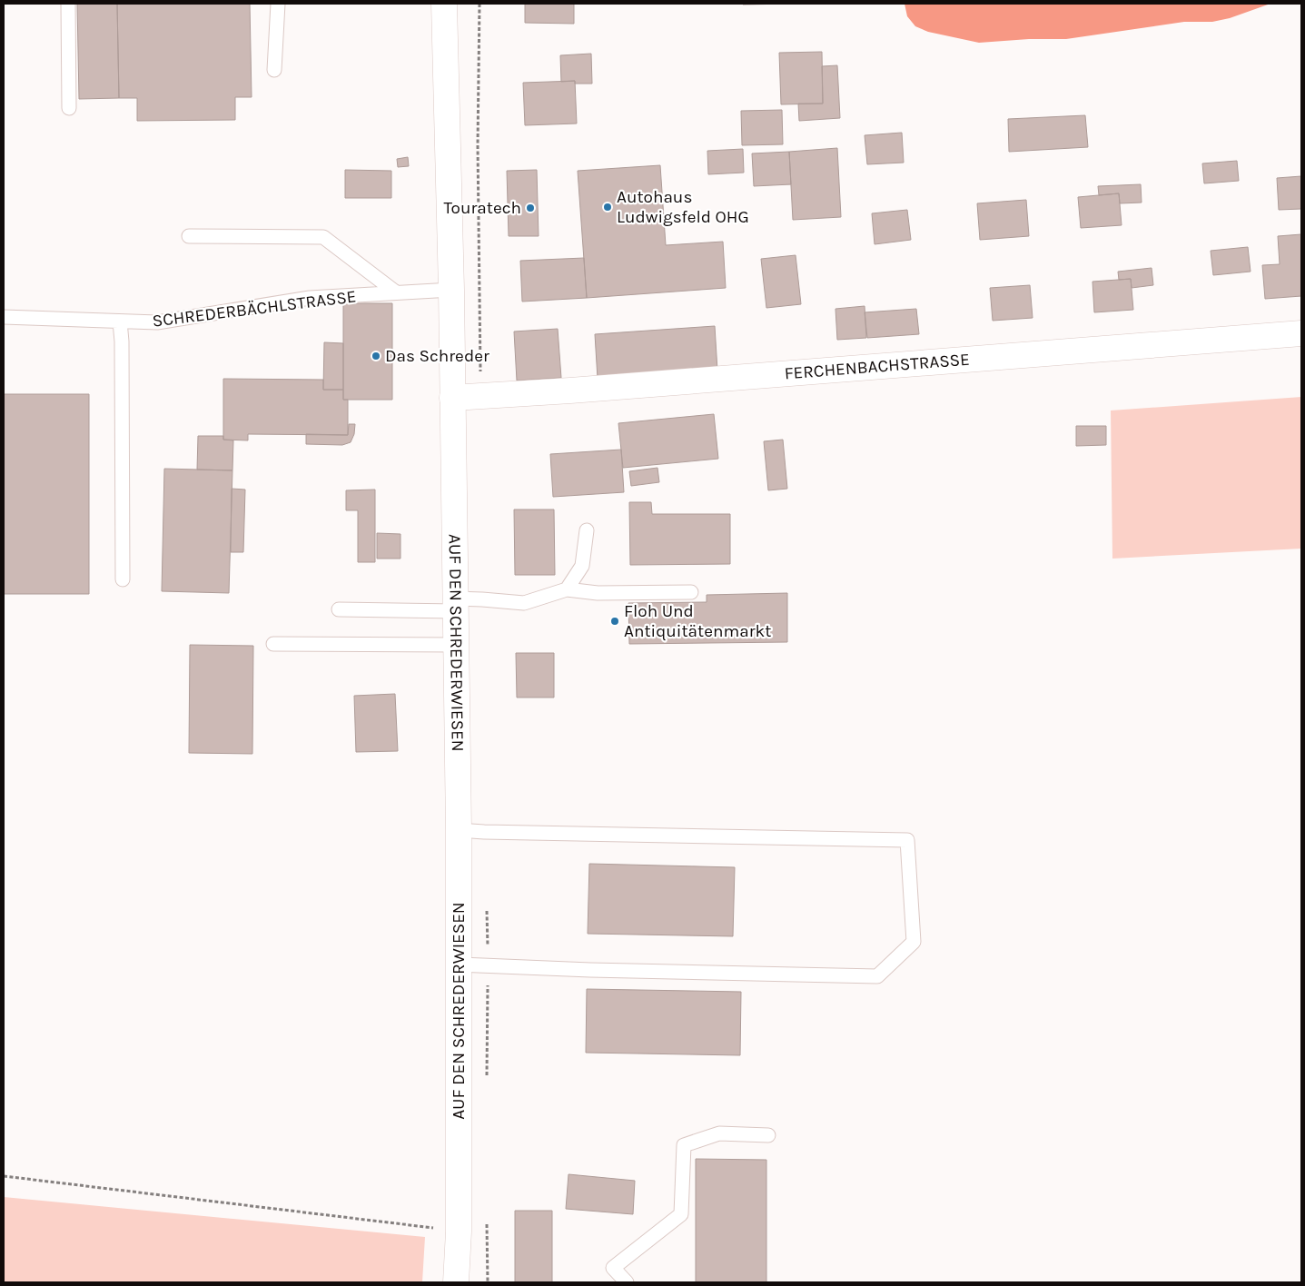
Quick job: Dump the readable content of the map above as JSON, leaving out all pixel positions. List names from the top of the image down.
{
  "streets": {
    "street": ["FERCHENBACHSTRASSE", "AUF DEN SCHREDERWIESEN"],
    "lane": ["SCHREDERBÄCHLSTRASSE"]
  },
  "crossings": [
    ["SCHREDERBÄCHLSTRASSE", "AUF DEN SCHREDERWIESEN"],
    ["FERCHENBACHSTRASSE", "AUF DEN SCHREDERWIESEN"]
  ],
  "places": [
    "Autohaus Ludwigsfeld OHG",
    "Touratech",
    "Das Schreder",
    "Floh Und Antiquitätenmarkt"
  ]
}
